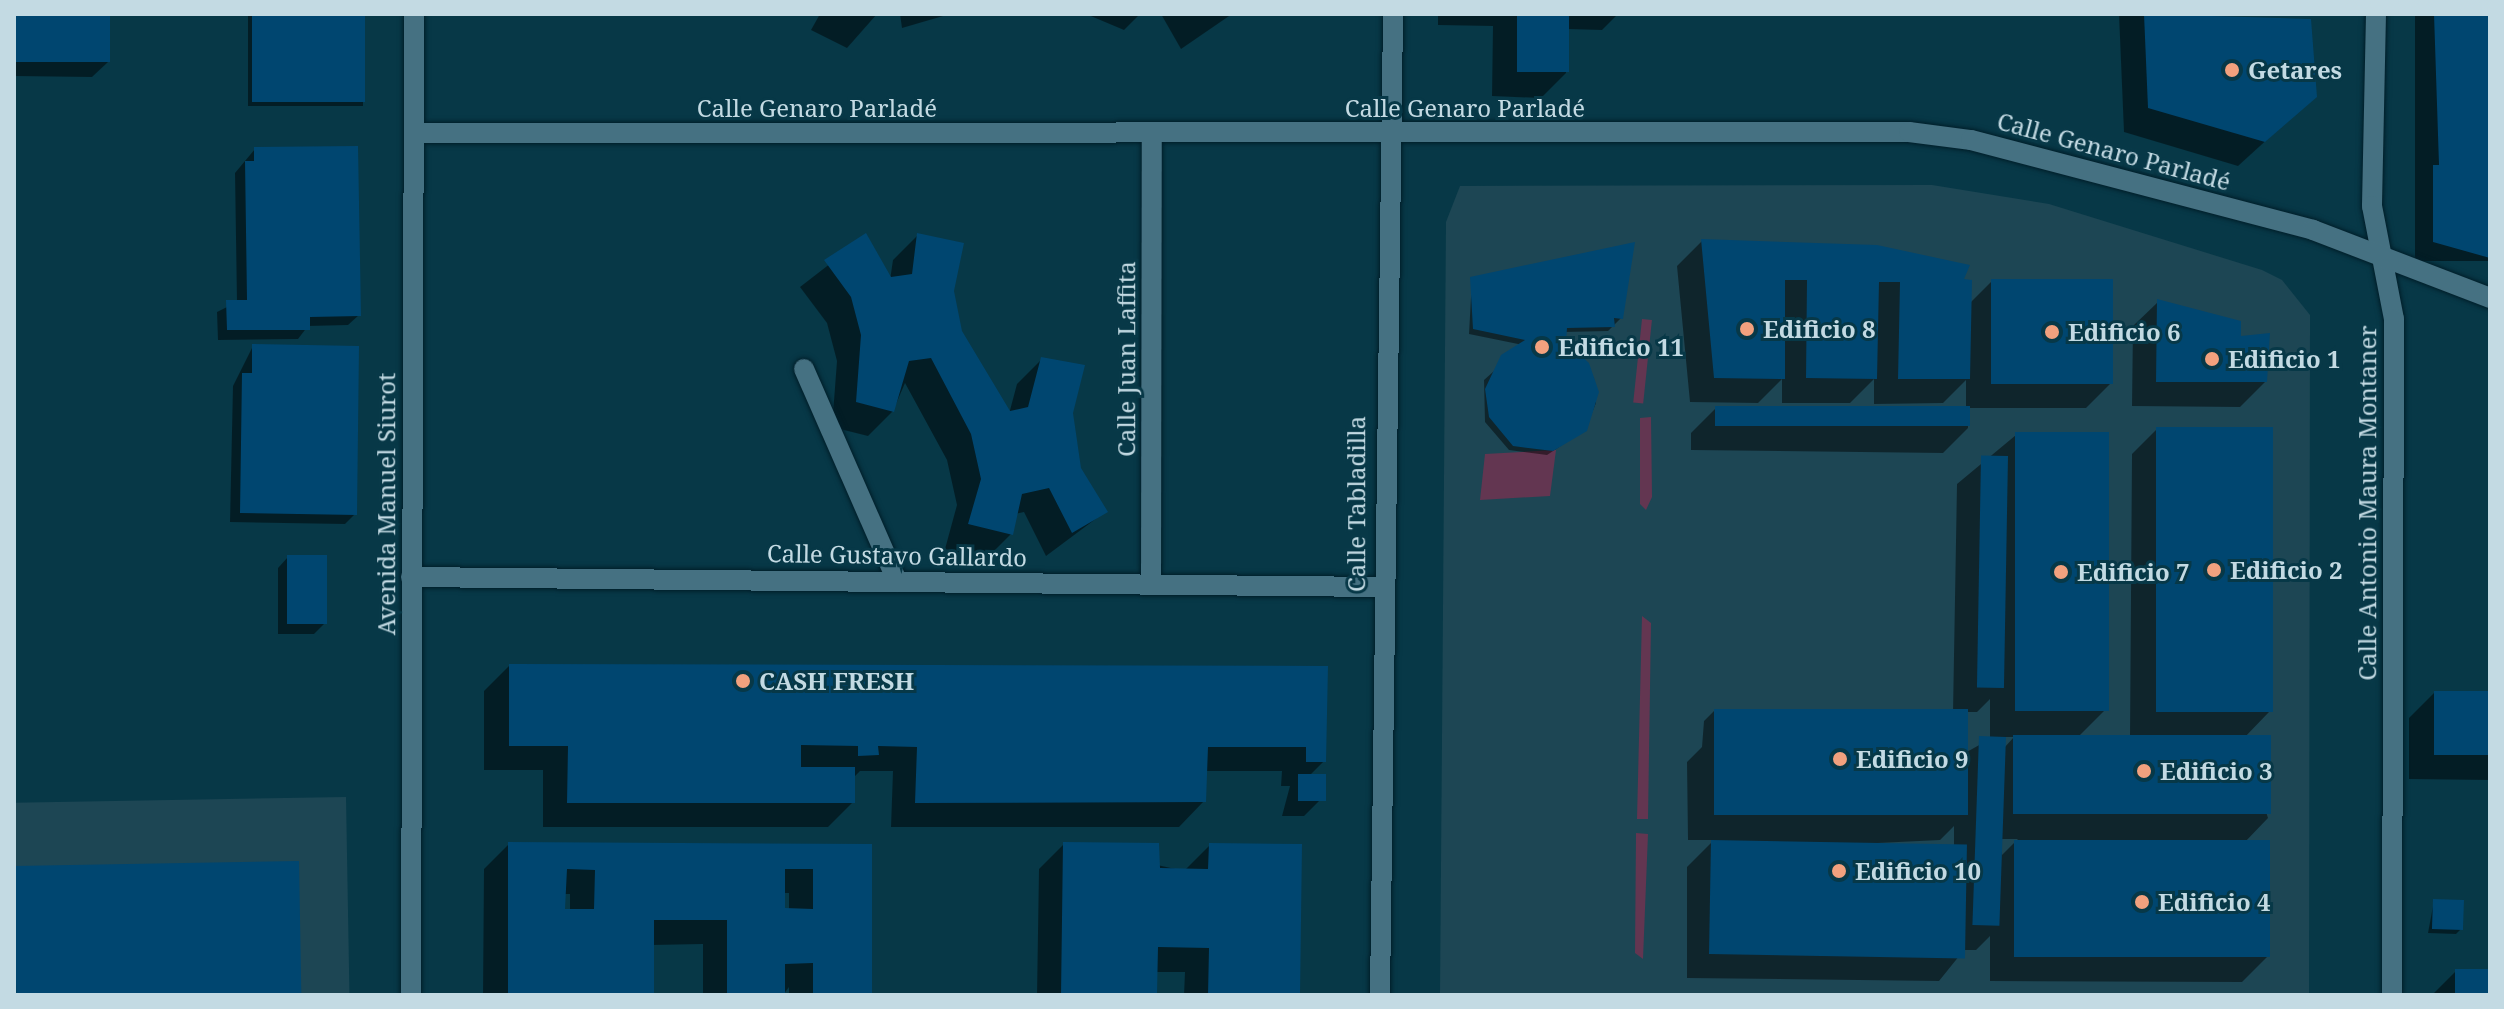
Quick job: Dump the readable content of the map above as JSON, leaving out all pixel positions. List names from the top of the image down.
{
  "streets": {
    "street": [
      "Calle Genaro Parladé",
      "Calle Juan Laffita",
      "Calle Antonio Maura Montaner",
      "Avenida Manuel Siurot",
      "Calle Tabladilla",
      "Calle Gustavo Gallardo"
    ]
  },
  "crossings": [
    ["Calle Genaro Parladé", "Calle Juan Laffita"],
    ["Calle Genaro Parladé", "Calle Antonio Maura Montaner"],
    ["Calle Genaro Parladé", "Avenida Manuel Siurot"],
    ["Calle Genaro Parladé", "Calle Tabladilla"],
    ["Calle Juan Laffita", "Calle Gustavo Gallardo"],
    ["Avenida Manuel Siurot", "Calle Gustavo Gallardo"],
    ["Calle Tabladilla", "Calle Gustavo Gallardo"]
  ],
  "places": [
    "Getares",
    "Edificio 8",
    "Edificio 6",
    "Edificio 11",
    "Edificio 1",
    "Edificio 2",
    "Edificio 7",
    "CASH FRESH",
    "Edificio 9",
    "Edificio 3",
    "Edificio 10",
    "Edificio 4"
  ]
}
